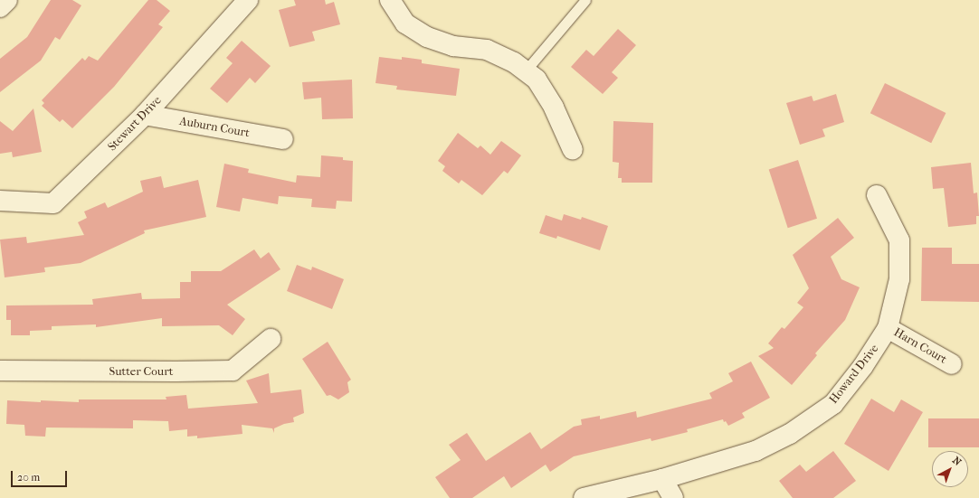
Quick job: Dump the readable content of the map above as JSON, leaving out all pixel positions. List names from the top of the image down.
{
  "streets": {
    "street": [
      "Stewart Drive",
      "Auburn Court",
      "Harn Court",
      "Sutter Court",
      "Howard Drive"
    ]
  },
  "crossings": [
    ["Stewart Drive", "Auburn Court"],
    ["Harn Court", "Howard Drive"]
  ],
  "scale_bar": "20 m",
  "north": "top right"
}
